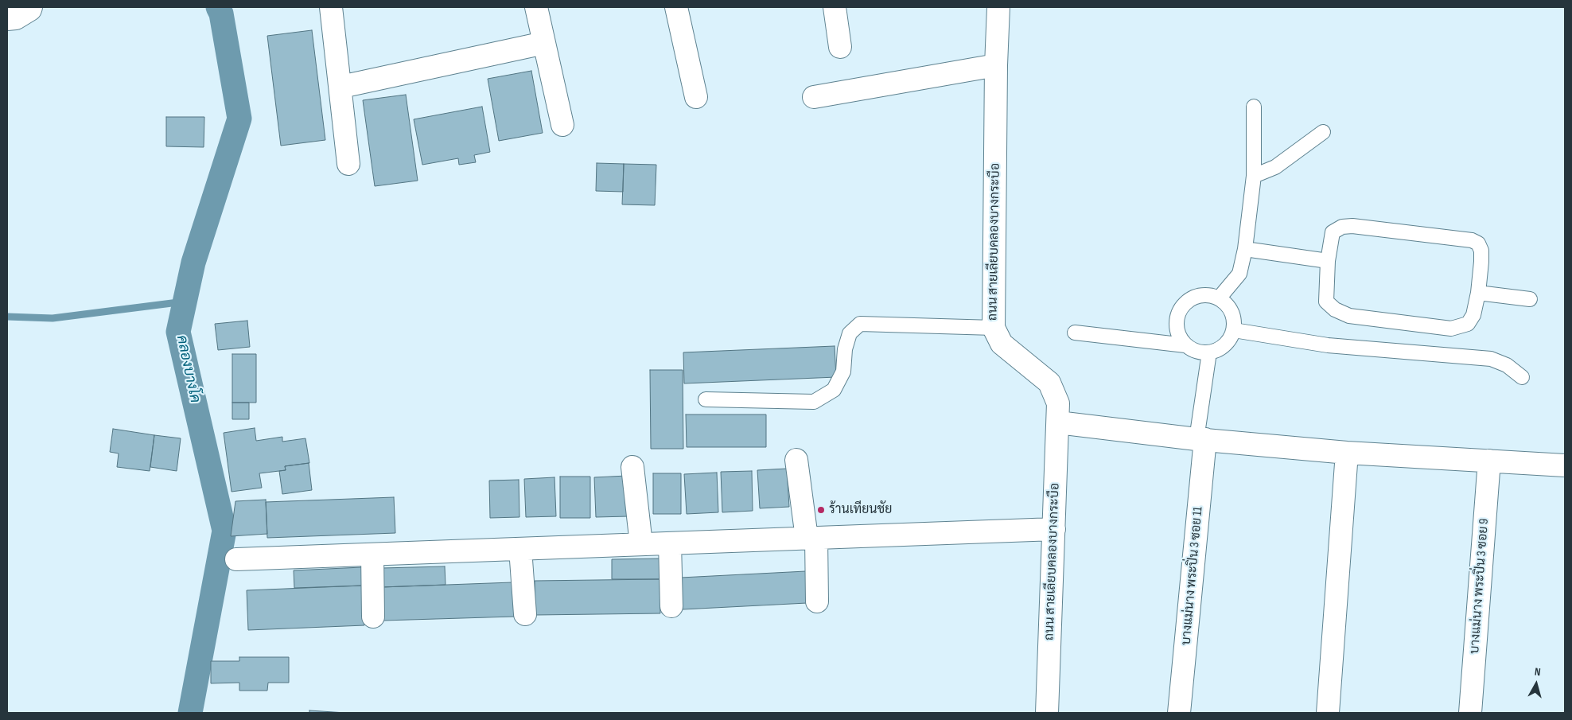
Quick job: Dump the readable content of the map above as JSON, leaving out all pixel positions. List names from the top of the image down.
{
  "streets": {
    "street": ["ถนน สายเลียบคลองบางกระบือ", "บางแม่นาง พระปิ่น 3 ซอย 11", "บางแม่นาง พระปิ่น 3 ซอย 9"]
  },
  "water": ["คลองบางโค"],
  "places": ["ร้านเทียนชัย"],
  "north": "top"
}
